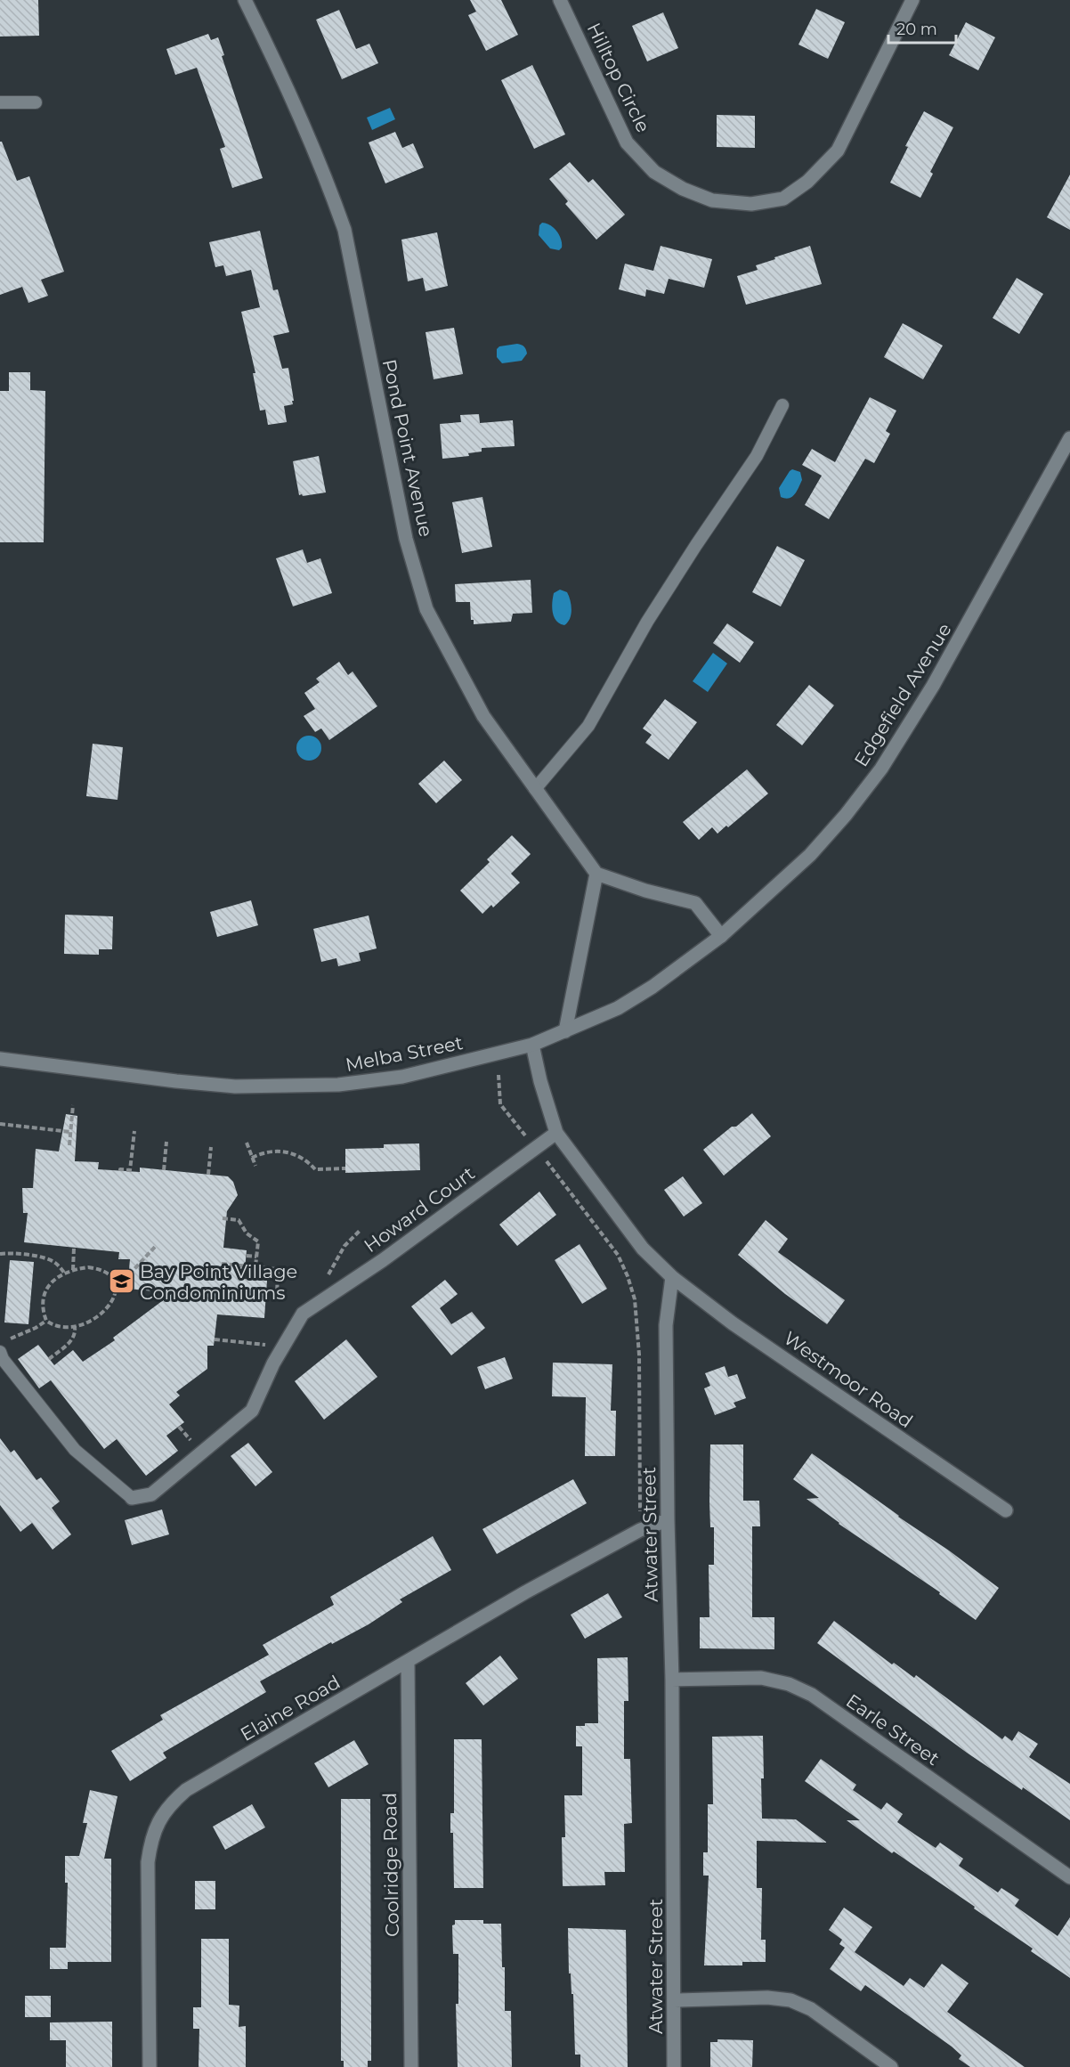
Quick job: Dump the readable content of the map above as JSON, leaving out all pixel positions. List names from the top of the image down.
{
  "streets": {
    "street": [
      "Hilltop Circle",
      "Pond Point Avenue",
      "Edgefield Avenue",
      "Melba Street",
      "Howard Court",
      "Westmoor Road",
      "Atwater Street",
      "Elaine Road",
      "Earle Street",
      "Coolridge Road"
    ]
  },
  "crossings": [
    ["Edgefield Avenue", "Melba Street"],
    ["Westmoor Road", "Atwater Street"],
    ["Atwater Street", "Elaine Road"],
    ["Atwater Street", "Earle Street"],
    ["Elaine Road", "Coolridge Road"]
  ],
  "places": {
    "school or university": ["Bay Point Village Condominiums"]
  },
  "scale_bar": "20 m"
}
